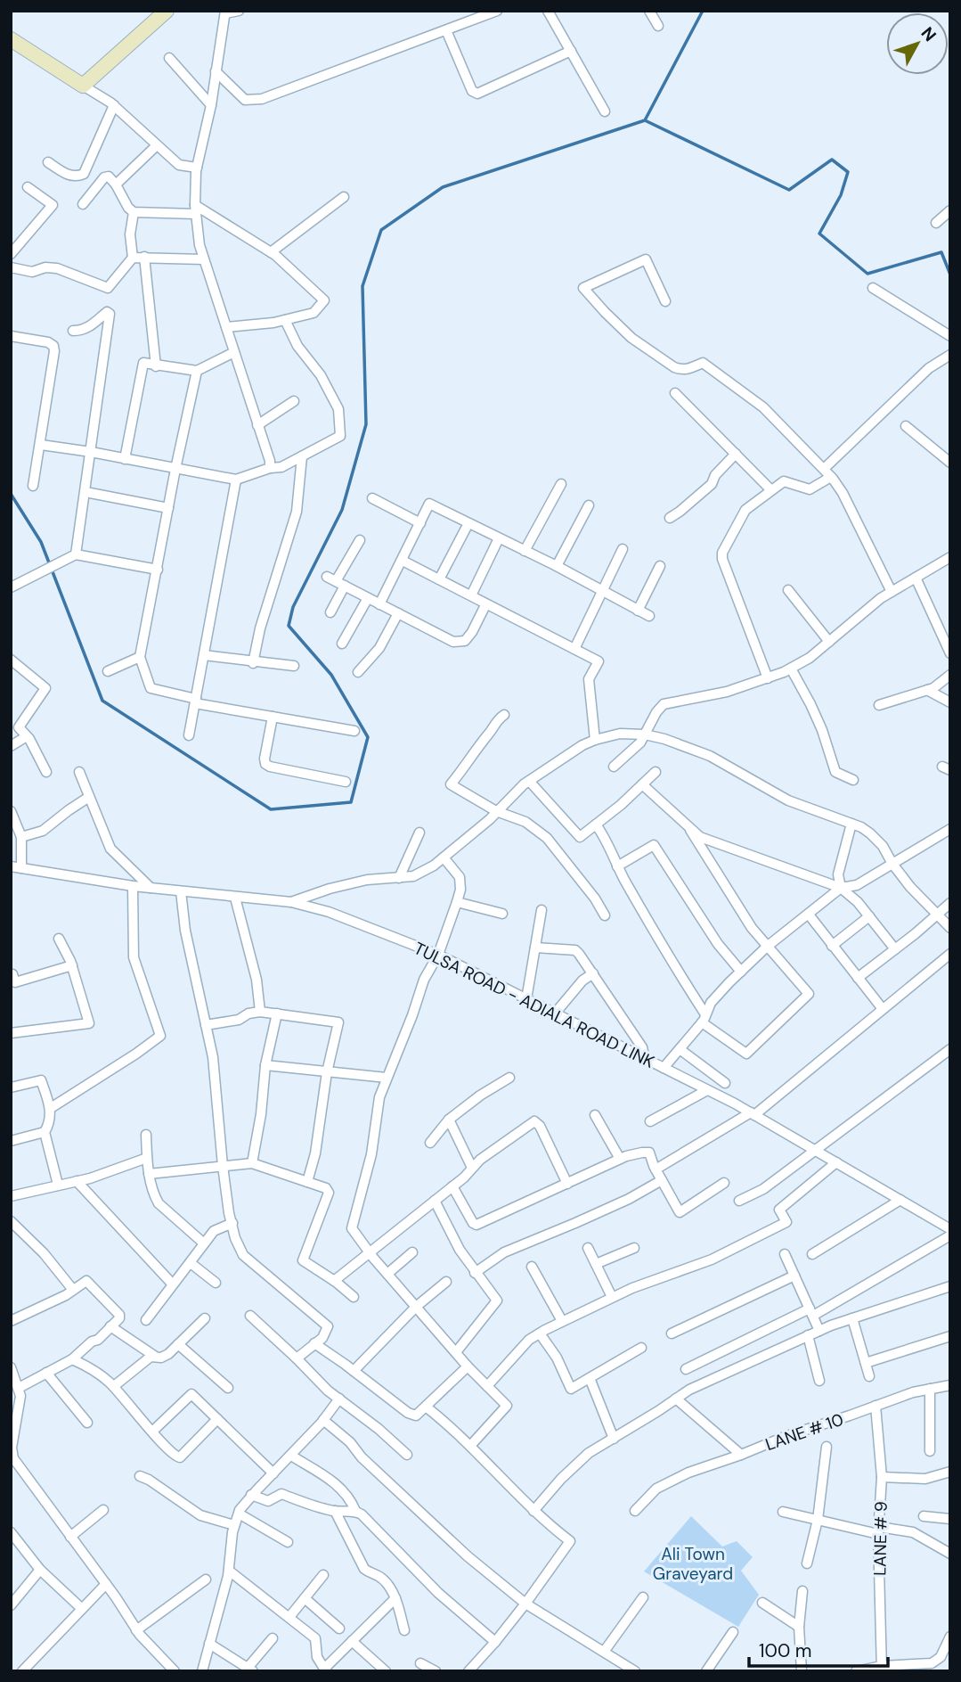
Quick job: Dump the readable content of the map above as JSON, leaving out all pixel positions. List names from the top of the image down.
{
  "streets": {
    "street": ["TULSA ROAD - ADIALA ROAD LINK", "LANE # 10", "LANE # 9"]
  },
  "crossings": [
    ["LANE # 10", "LANE # 9"]
  ],
  "parks": ["Ali Town Graveyard"],
  "scale_bar": "100 m",
  "north": "top right"
}
